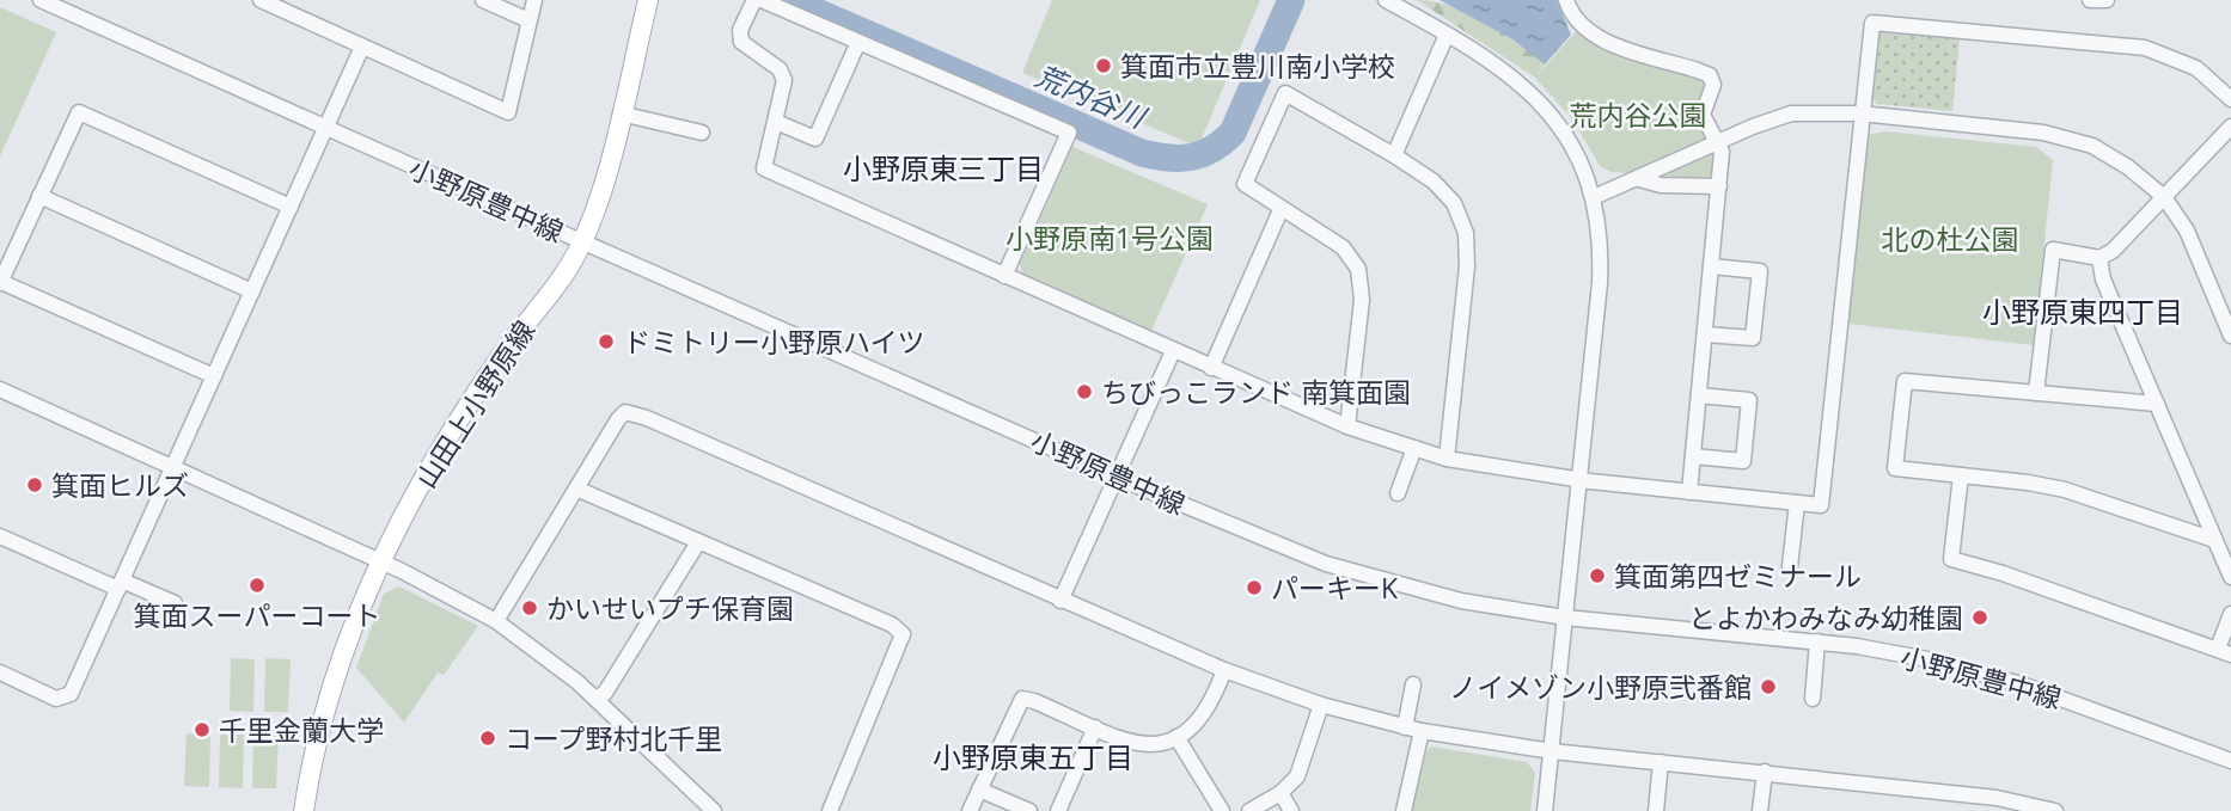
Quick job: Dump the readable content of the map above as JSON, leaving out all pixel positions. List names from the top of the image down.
{
  "streets": {
    "main road": ["山田上小野原線"],
    "street": ["小野原豊中線"]
  },
  "crossings": [
    ["小野原豊中線", "山田上小野原線"]
  ],
  "districts": ["小野原東三丁目", "小野原東四丁目", "小野原東五丁目"],
  "water": ["荒内谷川"],
  "parks": ["荒内谷公園", "小野原南1号公園", "北の杜公園"],
  "places": [
    "箕面市立豊川南小学校",
    "ドミトリー小野原ハイツ",
    "ちびっこランド 南箕面園",
    "箕面ヒルズ",
    "箕面第四ゼミナール",
    "箕面スーパーコート",
    "パーキーK",
    "かいせいプチ保育園",
    "とよかわみなみ幼稚園",
    "ノイメゾン小野原弐番館",
    "千里金蘭大学",
    "コープ野村北千里"
  ]
}
